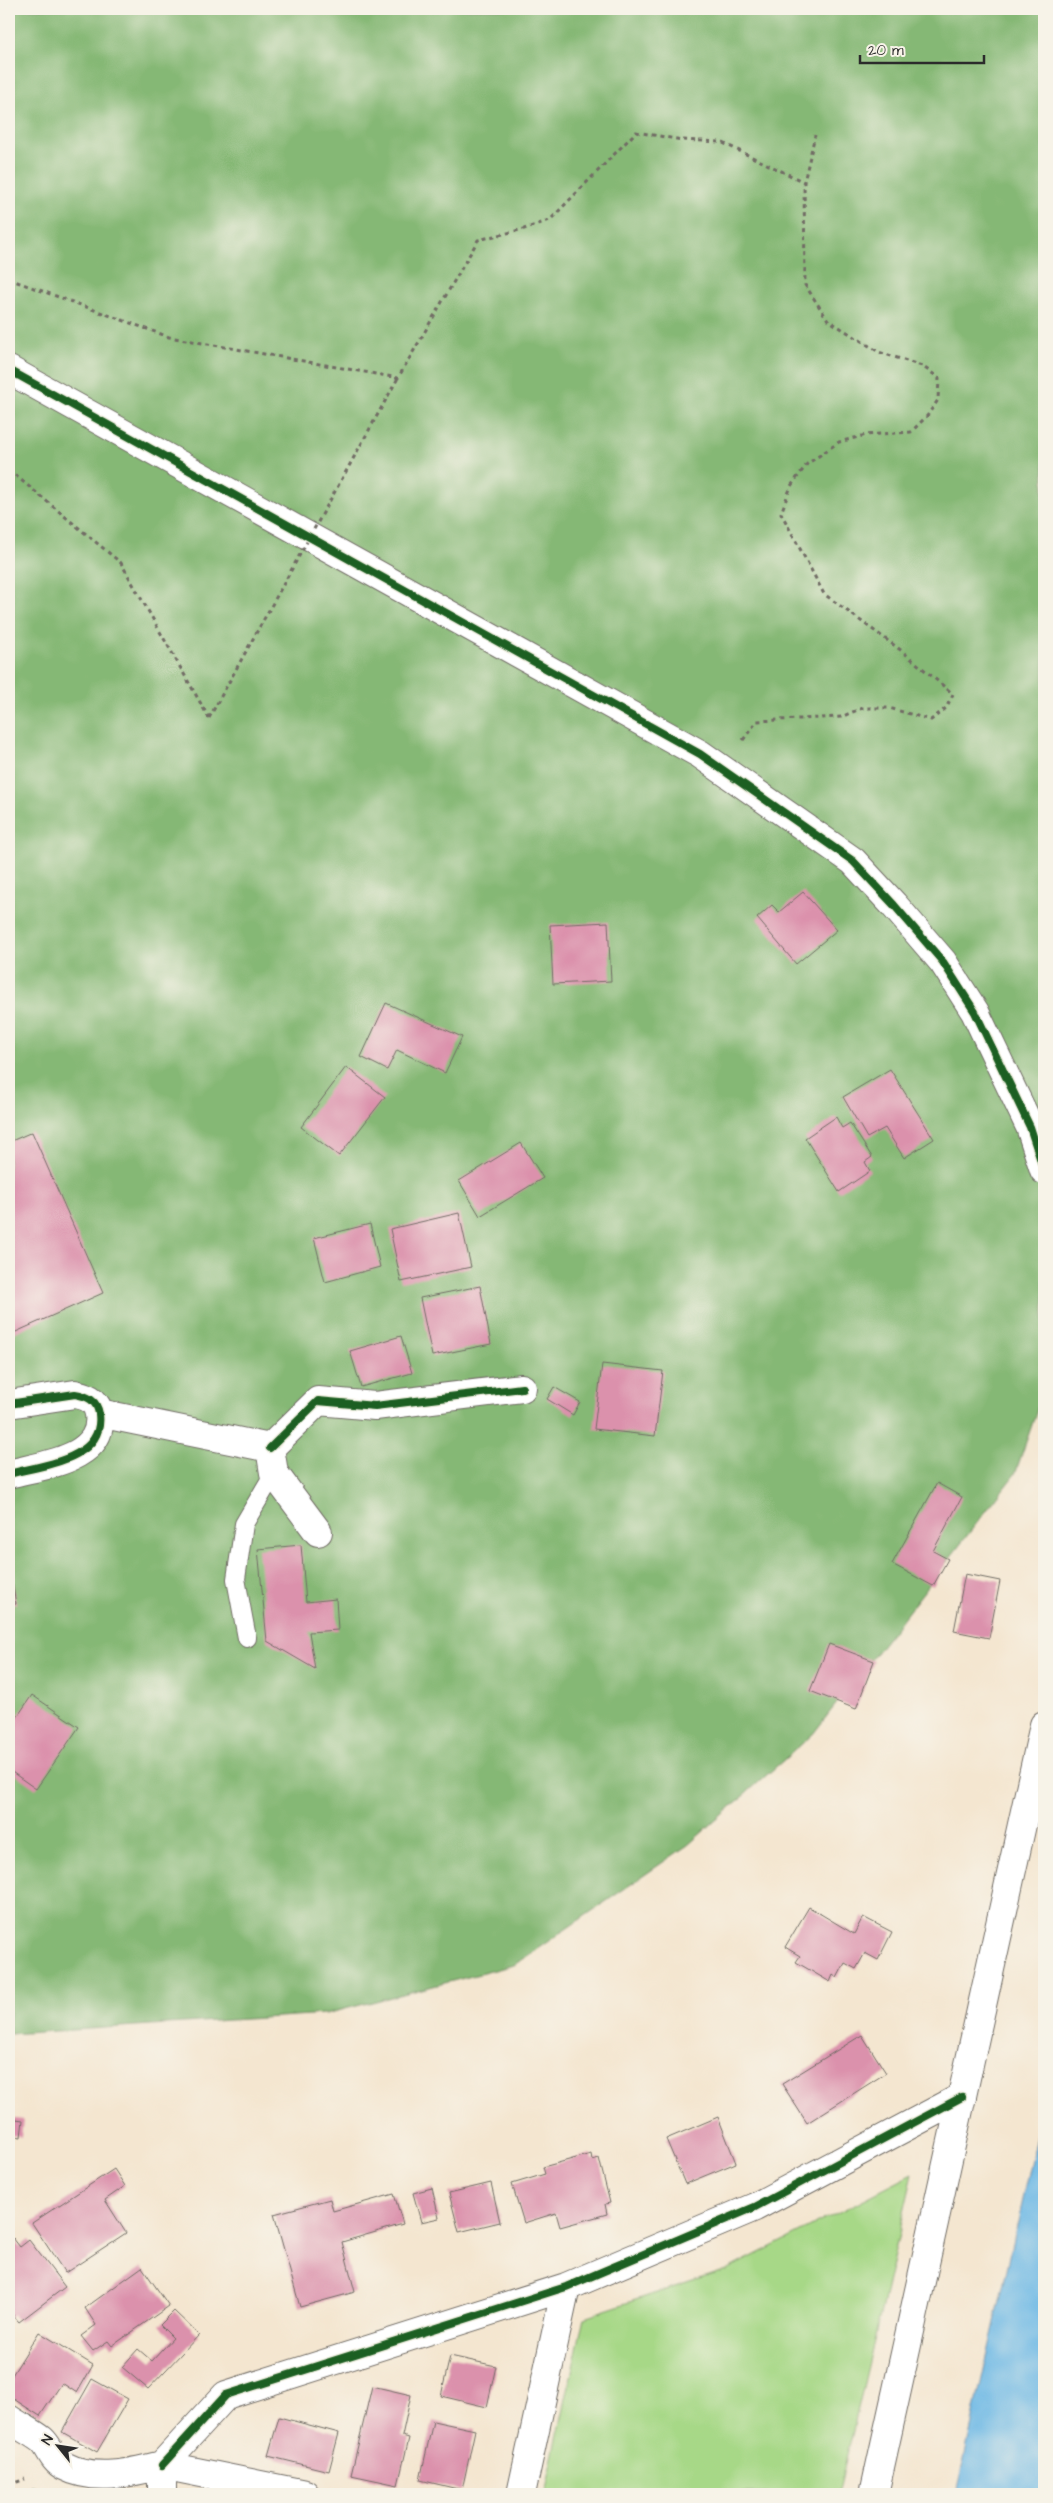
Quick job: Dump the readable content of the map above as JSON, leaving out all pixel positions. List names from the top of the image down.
{
  "scale_bar": "20 m",
  "north": "top left"
}
